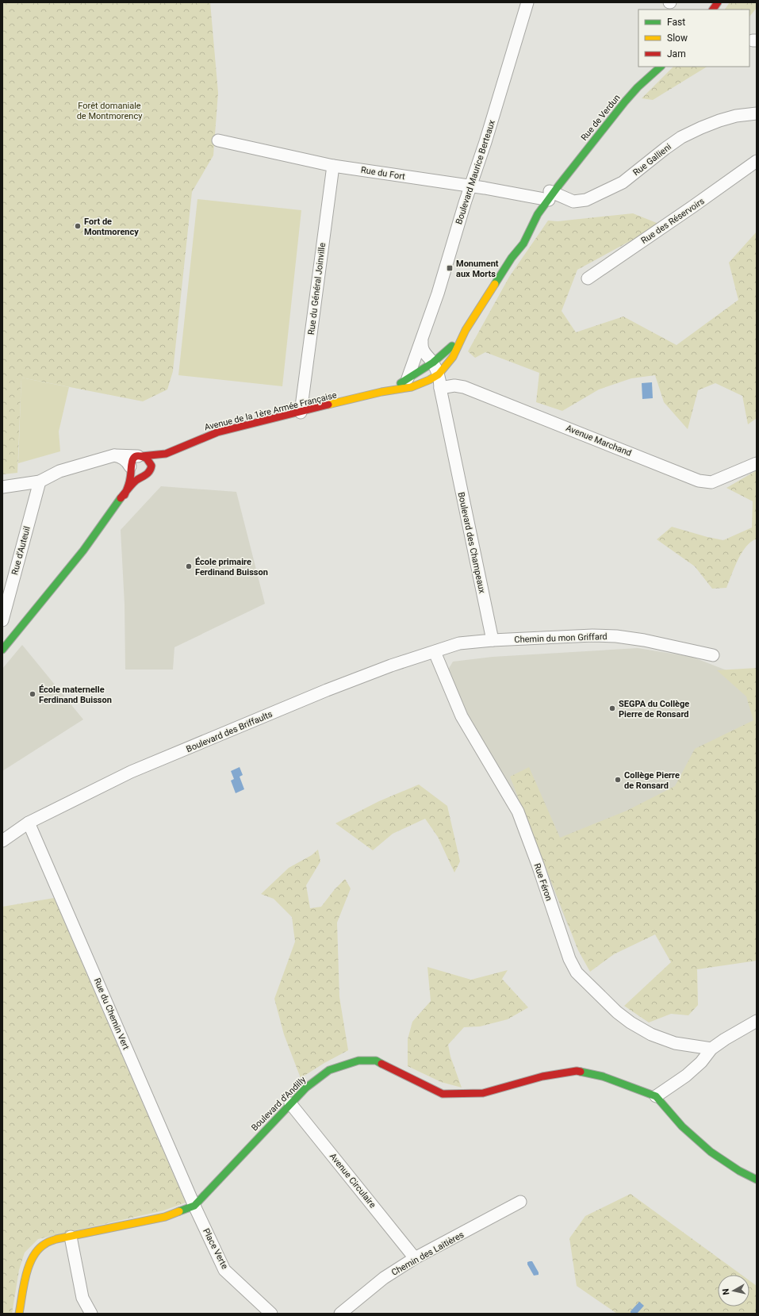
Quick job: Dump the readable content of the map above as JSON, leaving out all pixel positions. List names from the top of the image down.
{
  "streets": {
    "main road": ["Rue de Verdun", "Avenue de la 1ère Armée Française", "Boulevard d'Andilly"],
    "street": [
      "Rue Gallieni",
      "Boulevard Maurice Berteaux",
      "Rue du Fort",
      "Rue des Réservoirs",
      "Rue du Général Joinville",
      "Avenue Marchand",
      "Boulevard des Champeaux",
      "Rue d'Auteuil",
      "Chemin du mon Griffard",
      "Boulevard des Briffaults",
      "Rue Féron",
      "Rue du Chemin Vert",
      "Avenue Circulaire",
      "Place Verte",
      "Chemin des Laitières"
    ]
  },
  "crossings": [
    ["Rue de Verdun", "Rue Gallieni"],
    ["Rue de Verdun", "Rue du Fort"],
    ["Rue de Verdun", "Avenue de la 1ère Armée Française"],
    ["Rue Gallieni", "Rue du Fort"],
    ["Boulevard Maurice Berteaux", "Rue du Fort"],
    ["Boulevard Maurice Berteaux", "Avenue de la 1ère Armée Française"],
    ["Rue du Fort", "Rue du Général Joinville"],
    ["Rue du Général Joinville", "Avenue de la 1ère Armée Française"],
    ["Avenue Marchand", "Boulevard des Champeaux"],
    ["Boulevard des Champeaux", "Chemin du mon Griffard"],
    ["Boulevard des Briffaults", "Rue Féron"],
    ["Boulevard des Briffaults", "Rue du Chemin Vert"],
    ["Rue du Chemin Vert", "Boulevard d'Andilly"],
    ["Rue du Chemin Vert", "Place Verte"],
    ["Boulevard d'Andilly", "Avenue Circulaire"],
    ["Boulevard d'Andilly", "Place Verte"],
    ["Avenue Circulaire", "Chemin des Laitières"]
  ],
  "parks": ["Forêt domaniale de Montmorency"],
  "places": {
    "other": [
      "Fort de Montmorency",
      "École primaire Ferdinand Buisson",
      "École maternelle Ferdinand Buisson",
      "SEGPA du Collège Pierre de Ronsard",
      "Collège Pierre de Ronsard"
    ],
    "transit": ["Monument aux Morts"]
  },
  "legend": ["Fast", "Slow", "Jam"],
  "north": "left"
}
